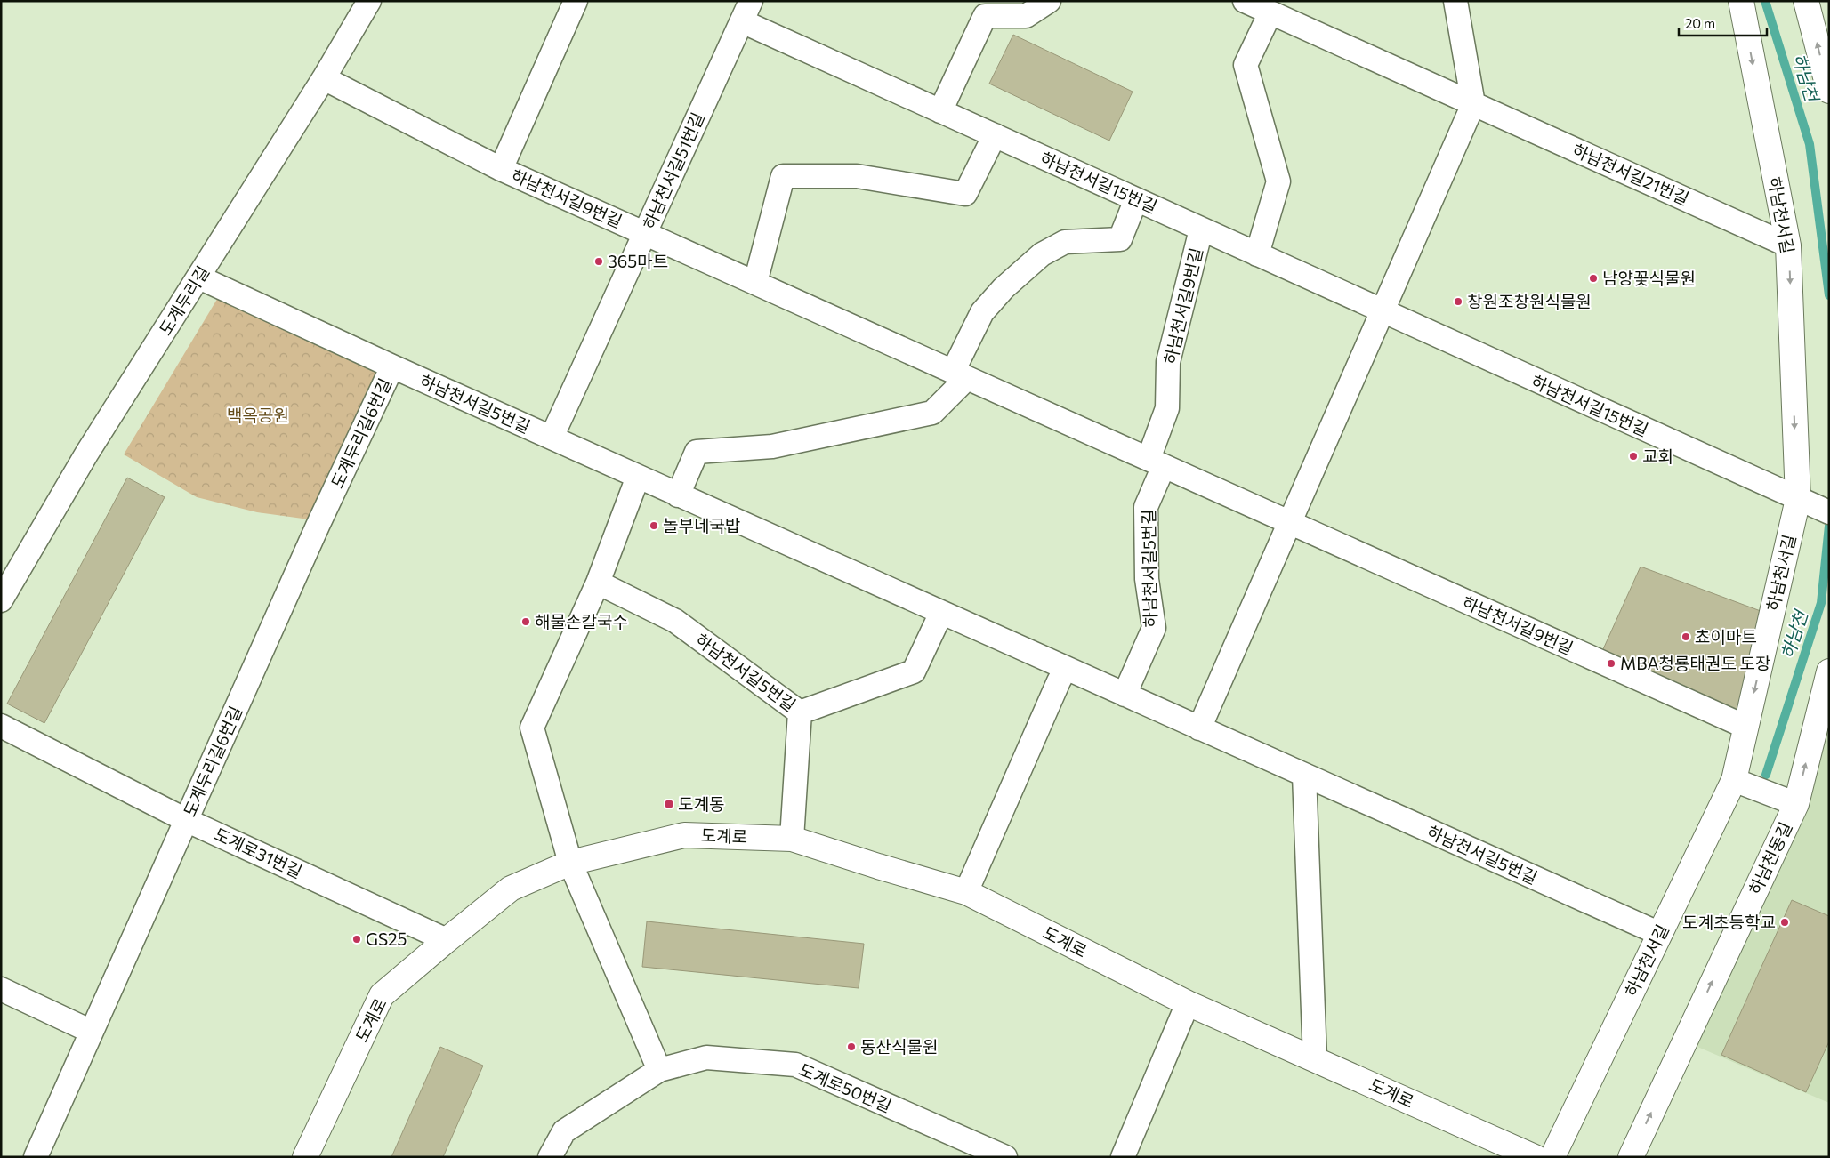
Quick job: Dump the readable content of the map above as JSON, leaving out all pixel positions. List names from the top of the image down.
{
  "streets": {
    "street": [
      "하남천서길51번길",
      "하남천서길21번길",
      "하남천서길15번길",
      "하남천서길9번길",
      "하남천서길",
      "도계두리길",
      "하남천서길5번길",
      "도계두리길6번길",
      "도계로",
      "도계로31번길",
      "하남천동길",
      "도계로50번길"
    ]
  },
  "crossings": [
    ["하남천서길51번길", "하남천서길15번길"],
    ["하남천서길51번길", "하남천서길9번길"],
    ["하남천서길51번길", "하남천서길5번길"],
    ["하남천서길21번길", "하남천서길"],
    ["하남천서길15번길", "하남천서길9번길"],
    ["하남천서길15번길", "하남천서길"],
    ["하남천서길9번길", "하남천서길"],
    ["하남천서길9번길", "도계두리길"],
    ["하남천서길9번길", "하남천서길5번길"],
    ["하남천서길", "하남천서길5번길"],
    ["도계두리길", "하남천서길5번길"],
    ["하남천서길5번길", "도계두리길6번길"],
    ["도계두리길6번길", "도계로31번길"],
    ["도계로", "도계로31번길"]
  ],
  "one_way": ["하남천서길", "하남천동길"],
  "water": ["하남천"],
  "parks": ["백옥공원"],
  "places": {
    "other": [
      "365마트",
      "남양꽃식물원",
      "창원조창원식물원",
      "교회",
      "놀부네국밥",
      "해물손칼국수",
      "쵸이마트",
      "MBA청룡태권도 도장",
      "도계초등학교",
      "GS25",
      "동산식물원"
    ],
    "transit": ["도계동"]
  },
  "scale_bar": "20 m"
}
